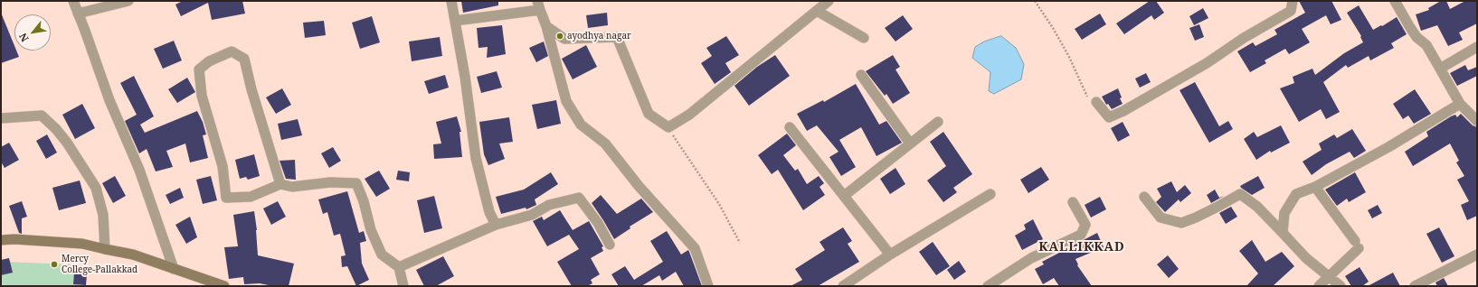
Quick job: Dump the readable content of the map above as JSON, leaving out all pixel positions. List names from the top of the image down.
{
  "districts": ["KALLIKKAD"],
  "places": ["ayodhya nagar", "Mercy College-Pallakkad"],
  "north": "bottom left"
}
